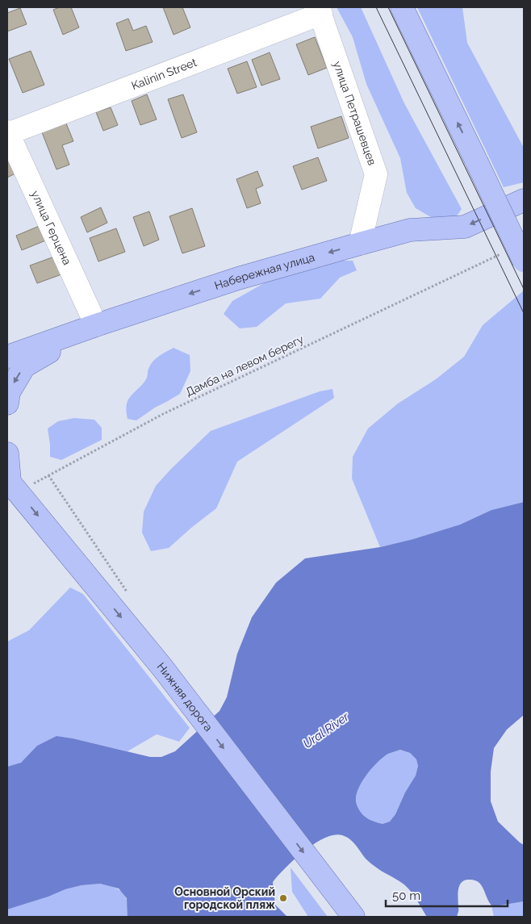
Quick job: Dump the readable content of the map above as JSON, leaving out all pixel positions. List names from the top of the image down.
{
  "streets": {
    "main road": ["Набережная улица", "Нижняя дорога"],
    "street": ["Kalinin Street", "улица Петрашевцев", "улица Герцена"],
    "path": ["Дамба на левом берегу"]
  },
  "crossings": [
    ["Kalinin Street", "улица Петрашевцев"],
    ["Kalinin Street", "улица Герцена"],
    ["улица Петрашевцев", "Набережная улица"],
    ["улица Герцена", "Набережная улица"],
    ["Дамба на левом берегу", "Нижняя дорога"]
  ],
  "one_way": ["Набережная улица", "Нижняя дорога"],
  "water": ["Ural River"],
  "places": ["Основной Орский городской пляж"],
  "scale_bar": "50 m"
}
